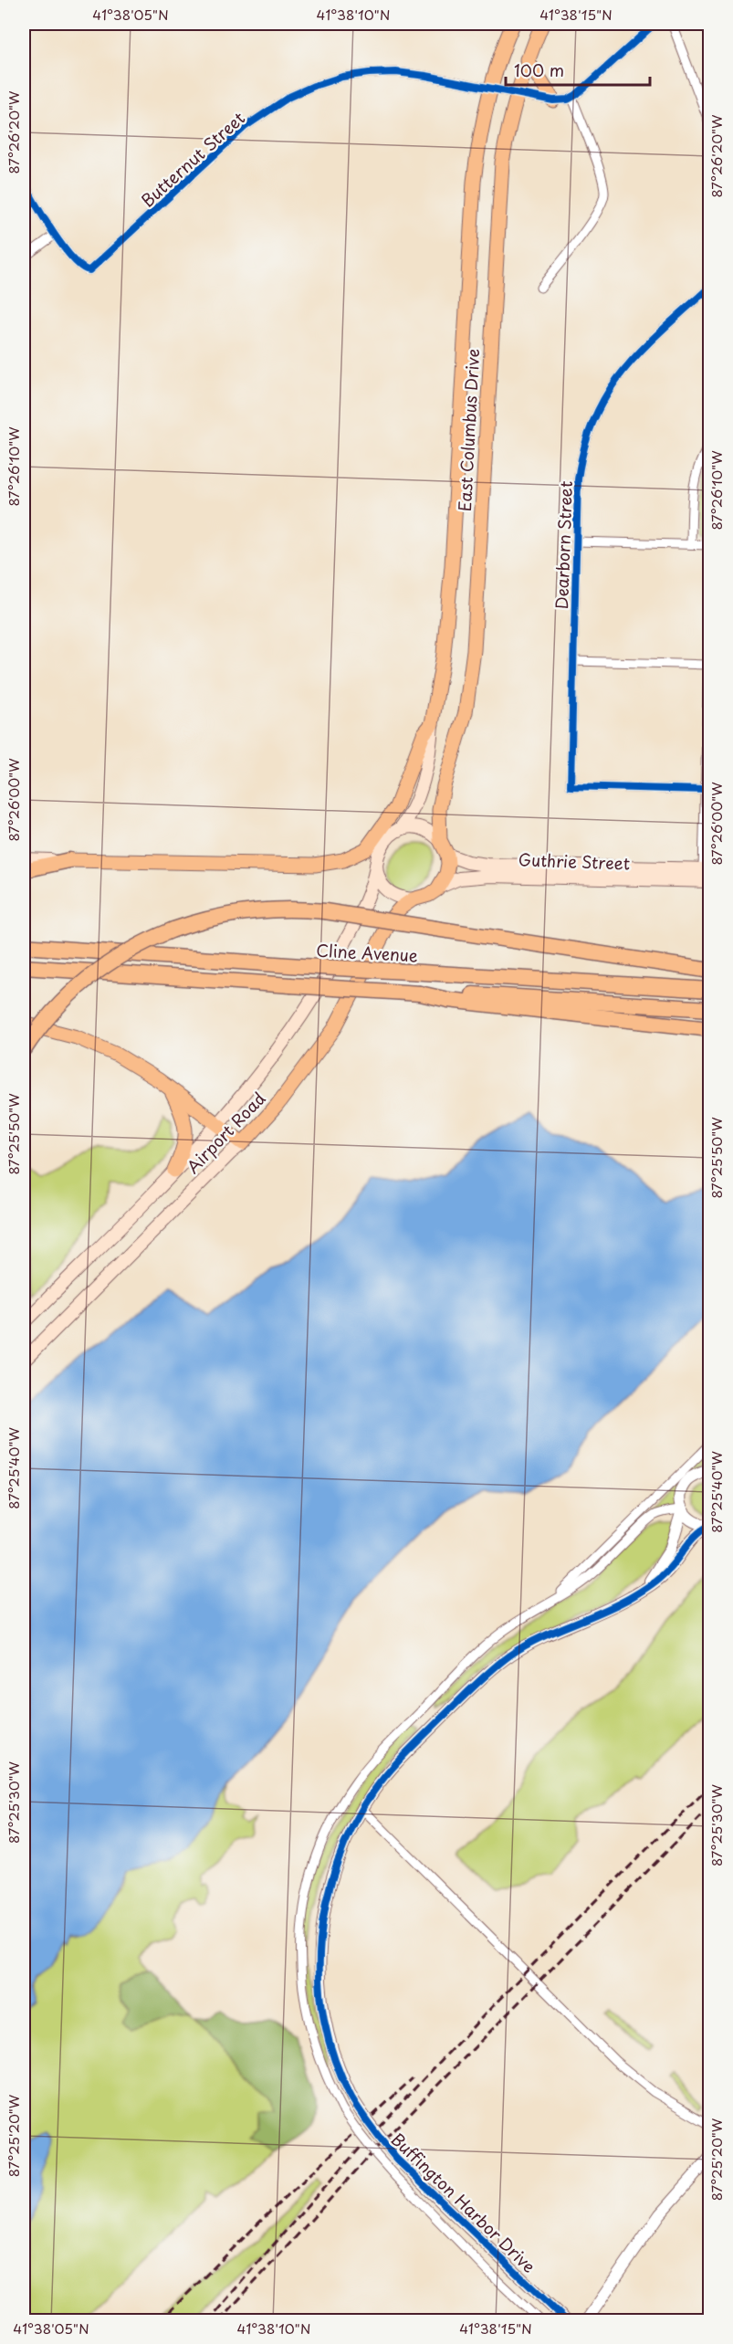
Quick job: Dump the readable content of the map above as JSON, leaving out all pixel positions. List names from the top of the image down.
{
  "streets": {
    "highway": ["Cline Avenue"],
    "main road": ["East Columbus Drive", "Guthrie Street", "Airport Road"],
    "street": ["Butternut Street", "Dearborn Street", "Buffington Harbor Drive"]
  },
  "crossings": [
    ["Butternut Street", "East Columbus Drive"],
    ["East Columbus Drive", "Guthrie Street"],
    ["East Columbus Drive", "Airport Road"],
    ["Guthrie Street", "Airport Road"]
  ],
  "scale_bar": "100 m",
  "coordinates": [
    "41°38'05\"N",
    "41°38'10\"N",
    "41°38'15\"N",
    "87°26'20\"W",
    "87°26'10\"W",
    "87°26'00\"W",
    "87°25'50\"W",
    "87°25'40\"W",
    "87°25'30\"W",
    "87°25'20\"W"
  ]
}
